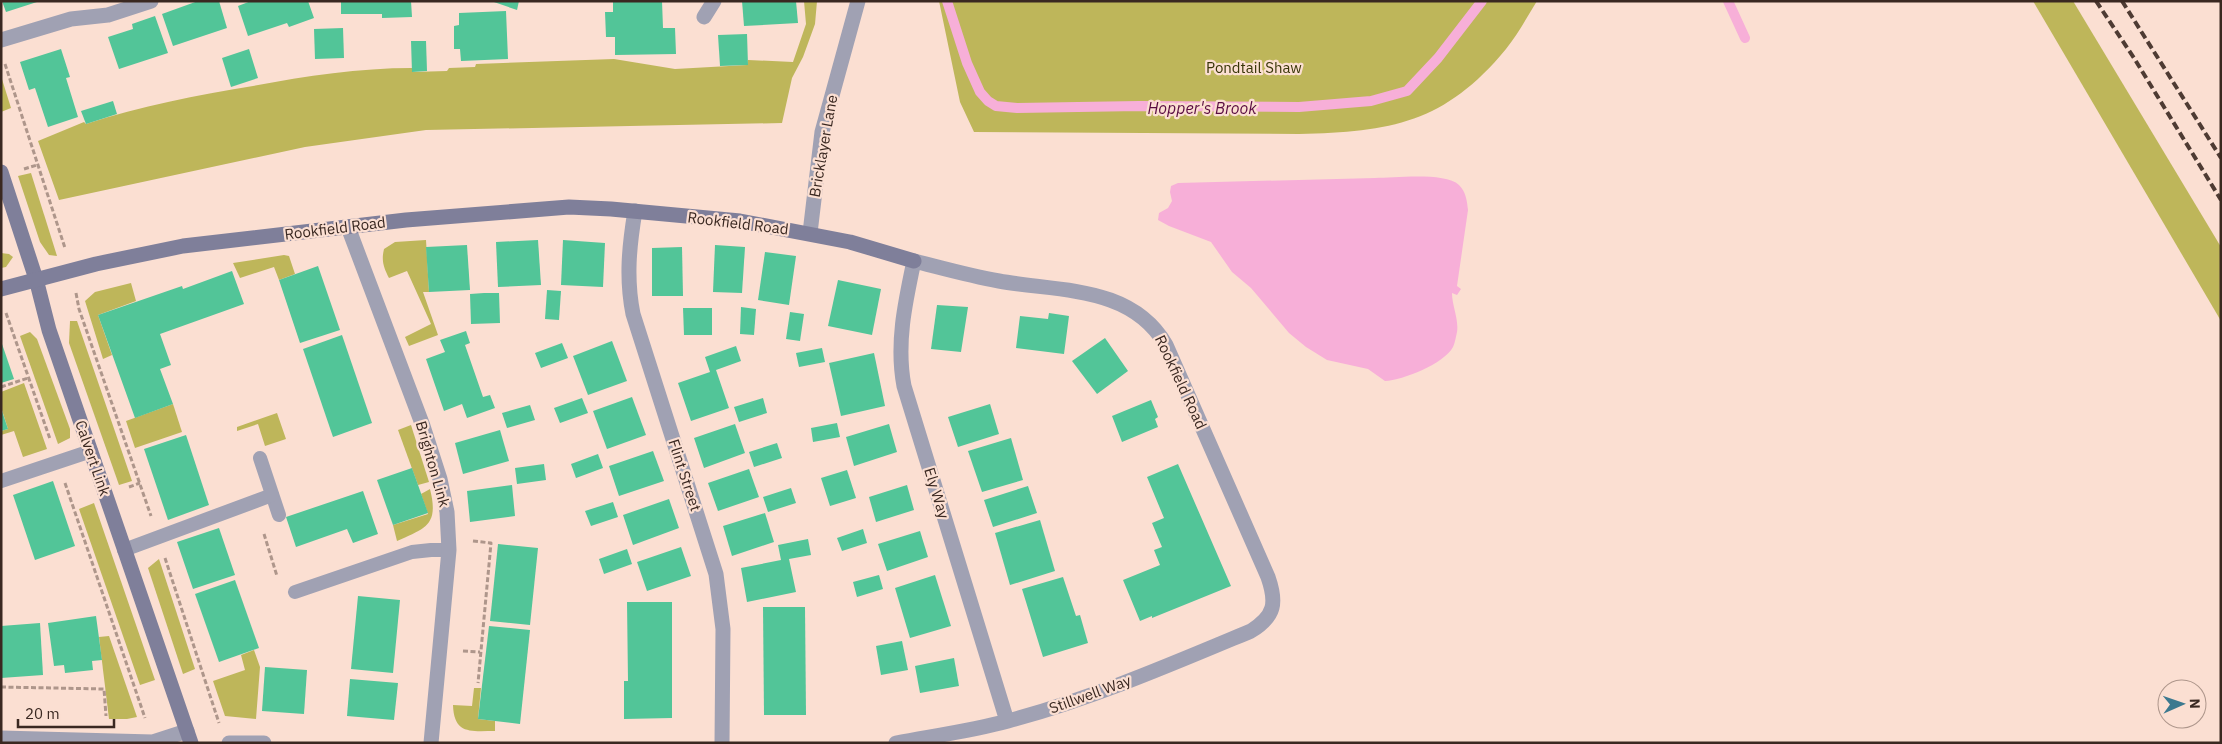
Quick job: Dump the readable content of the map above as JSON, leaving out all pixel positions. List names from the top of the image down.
{
  "streets": {
    "street": [
      "Bricklayer Lane",
      "Rookfield Road",
      "Calvert Link",
      "Brighton Link",
      "Flint Street",
      "Ely Way",
      "Stillwell Way"
    ]
  },
  "crossings": [
    ["Bricklayer Lane", "Rookfield Road"],
    ["Rookfield Road", "Calvert Link"],
    ["Rookfield Road", "Brighton Link"],
    ["Rookfield Road", "Flint Street"],
    ["Rookfield Road", "Ely Way"],
    ["Rookfield Road", "Stillwell Way"],
    ["Ely Way", "Stillwell Way"]
  ],
  "water": ["Hopper's Brook"],
  "parks": ["Pondtail Shaw"],
  "scale_bar": "20 m",
  "north": "right"
}
